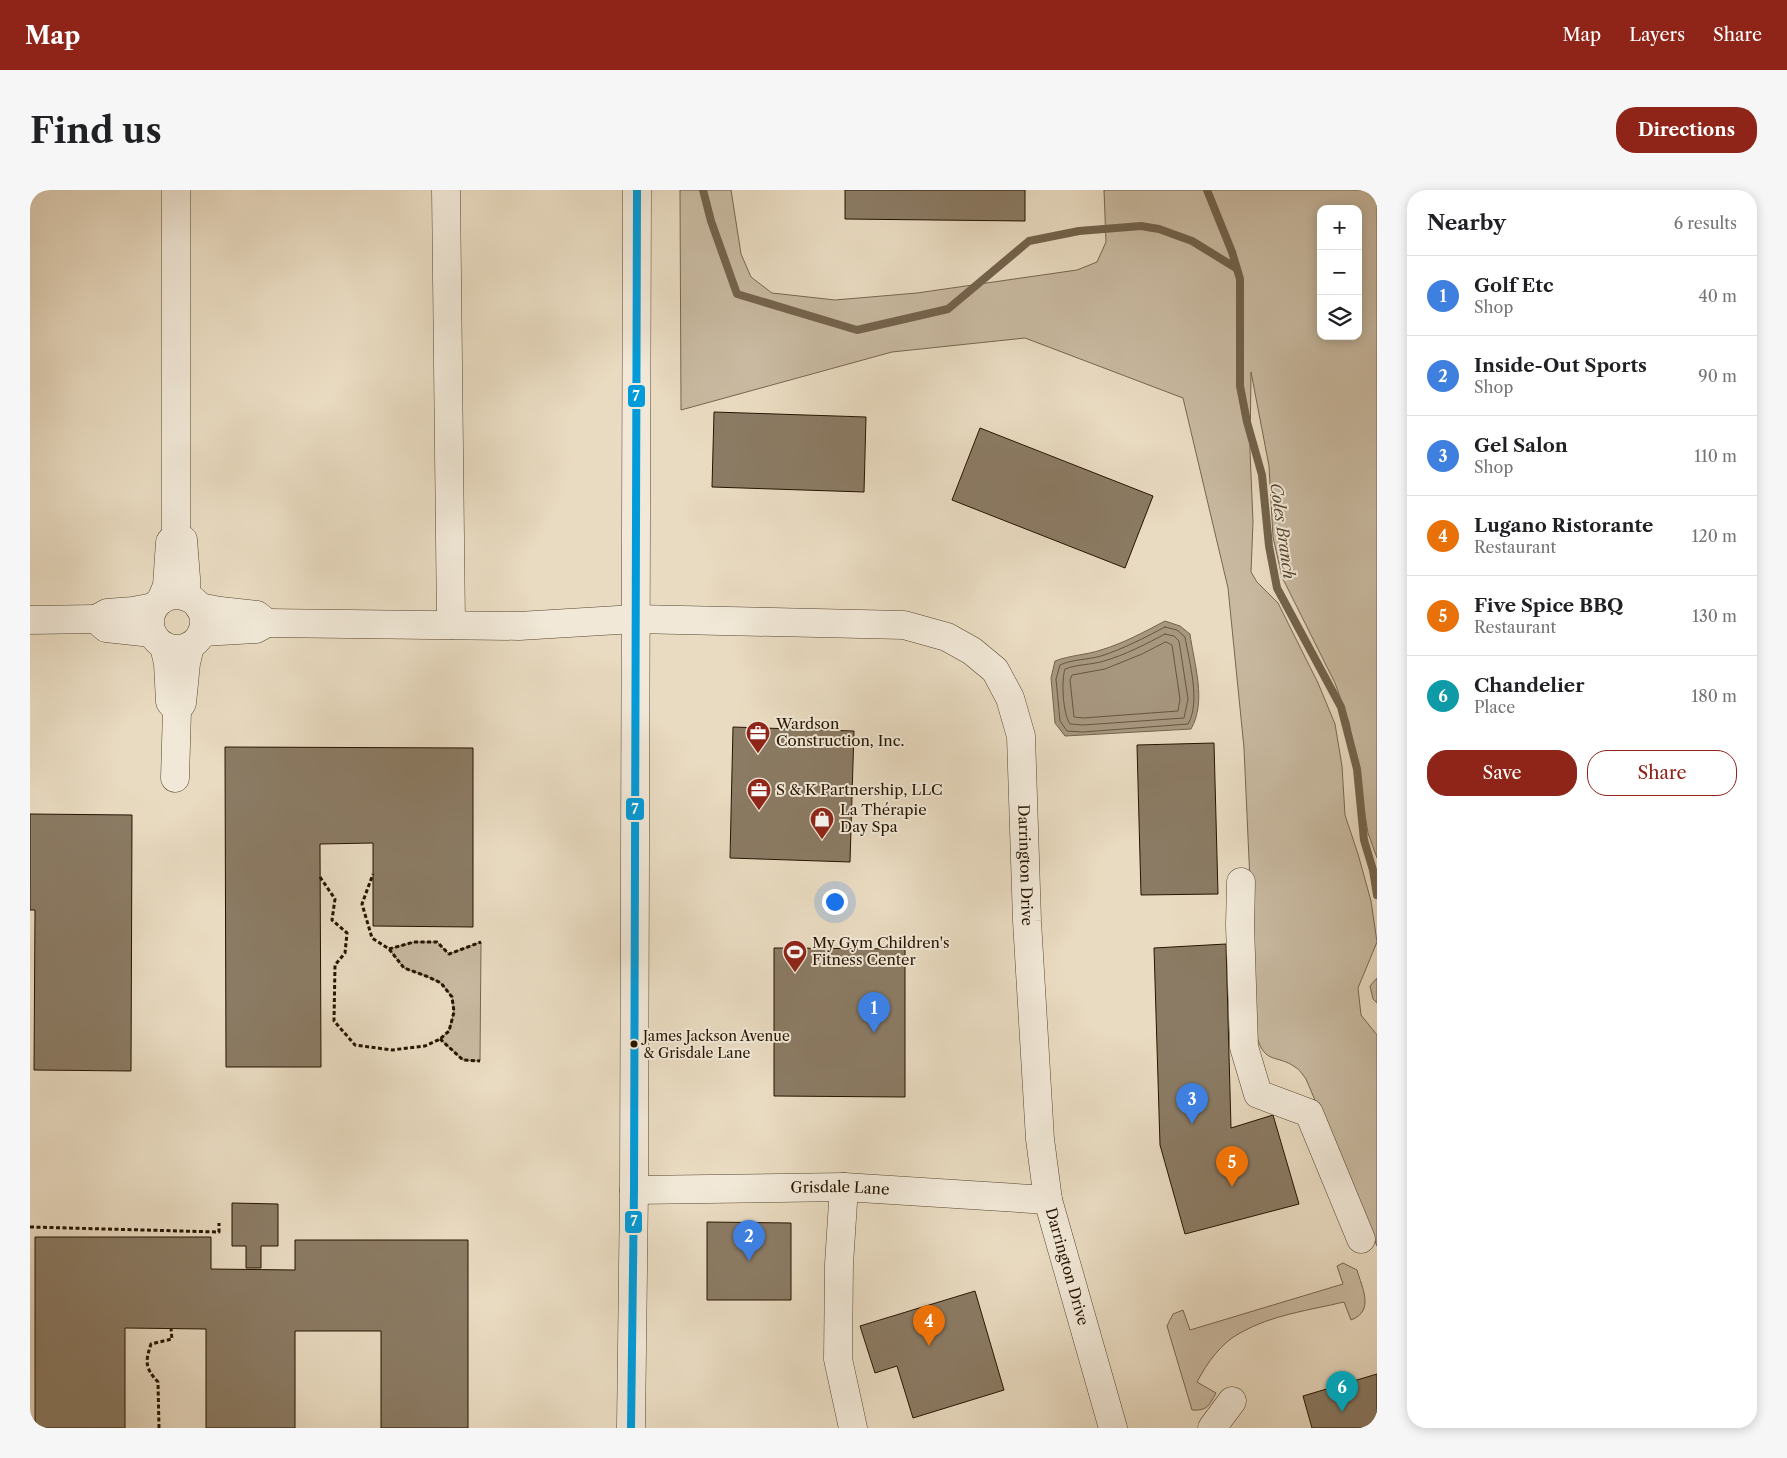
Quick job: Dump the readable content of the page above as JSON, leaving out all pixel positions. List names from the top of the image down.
{
  "streets": {
    "street": ["Darrington Drive", "Grisdale Lane"]
  },
  "crossings": [
    ["Darrington Drive", "Grisdale Lane"]
  ],
  "water": ["Coles Branch"],
  "places": {
    "office": ["Wardson Construction, Inc.", "S & K Partnership, LLC"],
    "shop": ["La Thérapie Day Spa"],
    "sports": ["My Gym Children's Fitness Center"],
    "other": ["James Jackson Avenue & Grisdale Lane"]
  },
  "lines": ["transit line 7"],
  "page": {
    "header": "Map",
    "nav": ["Map", "Layers", "Share"],
    "buttons": [
      "Directions",
      ["Save", "Share"]
    ],
    "title": "Find us",
    "heading": ["Nearby", "6 results"],
    "map_buttons": ["+", "−"],
    "list": [
      {
        "mark": "1",
        "name": "Golf Etc",
        "note": "Shop",
        "value": "40 m"
      },
      {
        "mark": "2",
        "name": "Inside-Out Sports",
        "note": "Shop",
        "value": "90 m"
      },
      {
        "mark": "3",
        "name": "Gel Salon",
        "note": "Shop",
        "value": "110 m"
      },
      {
        "mark": "4",
        "name": "Lugano Ristorante",
        "note": "Restaurant",
        "value": "120 m"
      },
      {
        "mark": "5",
        "name": "Five Spice BBQ",
        "note": "Restaurant",
        "value": "130 m"
      },
      {
        "mark": "6",
        "name": "Chandelier",
        "note": "Place",
        "value": "180 m"
      }
    ],
    "pins": [
      "1",
      "3",
      "5",
      "2",
      "4",
      "6"
    ]
  }
}
